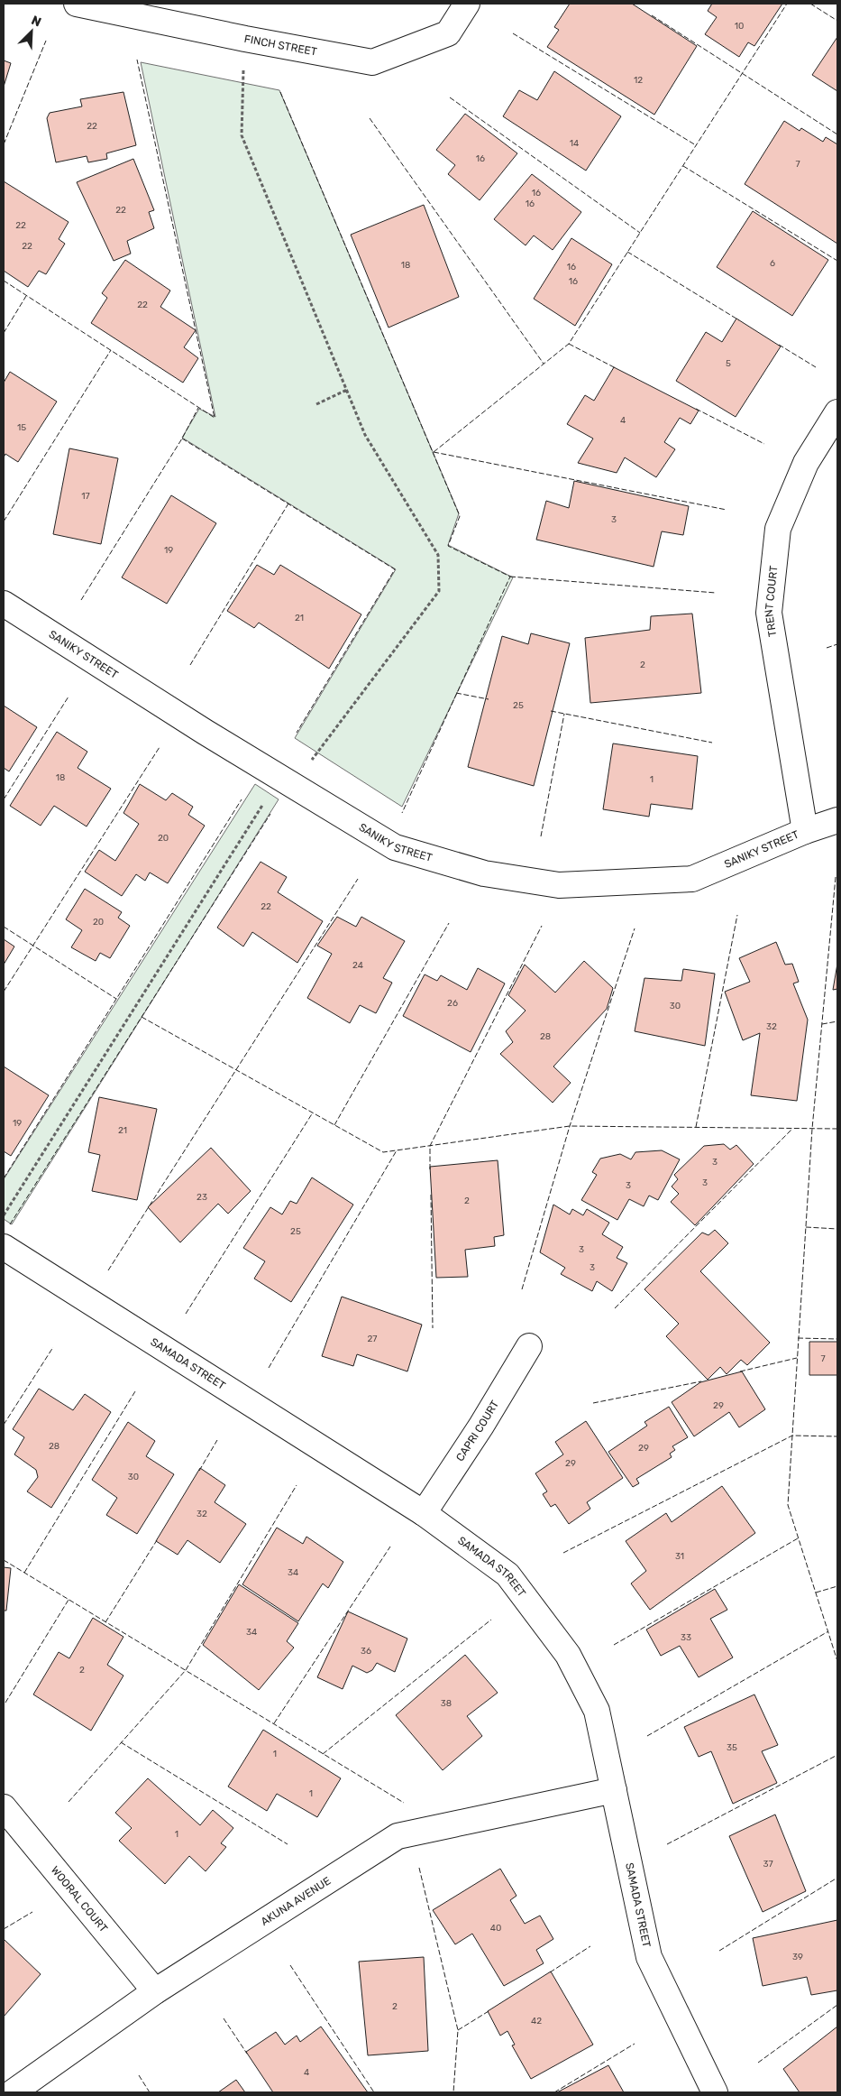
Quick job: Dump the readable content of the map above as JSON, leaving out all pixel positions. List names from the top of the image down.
{
  "streets": {
    "street": [
      "FINCH STREET",
      "TRENT COURT",
      "SANIKY STREET",
      "SAMADA STREET",
      "CAPRI COURT",
      "WOORAL COURT",
      "AKUNA AVENUE"
    ]
  },
  "crossings": [
    ["TRENT COURT", "SANIKY STREET"],
    ["SAMADA STREET", "CAPRI COURT"],
    ["SAMADA STREET", "AKUNA AVENUE"],
    ["WOORAL COURT", "AKUNA AVENUE"]
  ],
  "house_numbers": [
    "10",
    "12",
    "22",
    "14",
    "16",
    "7",
    "16",
    "16",
    "22",
    "22",
    "22",
    "6",
    "18",
    "16",
    "16",
    "22",
    "5",
    "4",
    "15",
    "17",
    "3",
    "19",
    "21",
    "2",
    "25",
    "18",
    "1",
    "20",
    "22",
    "20",
    "24",
    "26",
    "30",
    "32",
    "28",
    "19",
    "21",
    "3",
    "3",
    "3",
    "23",
    "2",
    "25",
    "3",
    "3",
    "27",
    "7",
    "29",
    "28",
    "29",
    "29",
    "30",
    "32",
    "31",
    "34",
    "34",
    "33",
    "36",
    "2",
    "38",
    "35",
    "1",
    "1",
    "1",
    "37",
    "40",
    "39",
    "2",
    "42",
    "4"
  ],
  "north": "top right"
}
